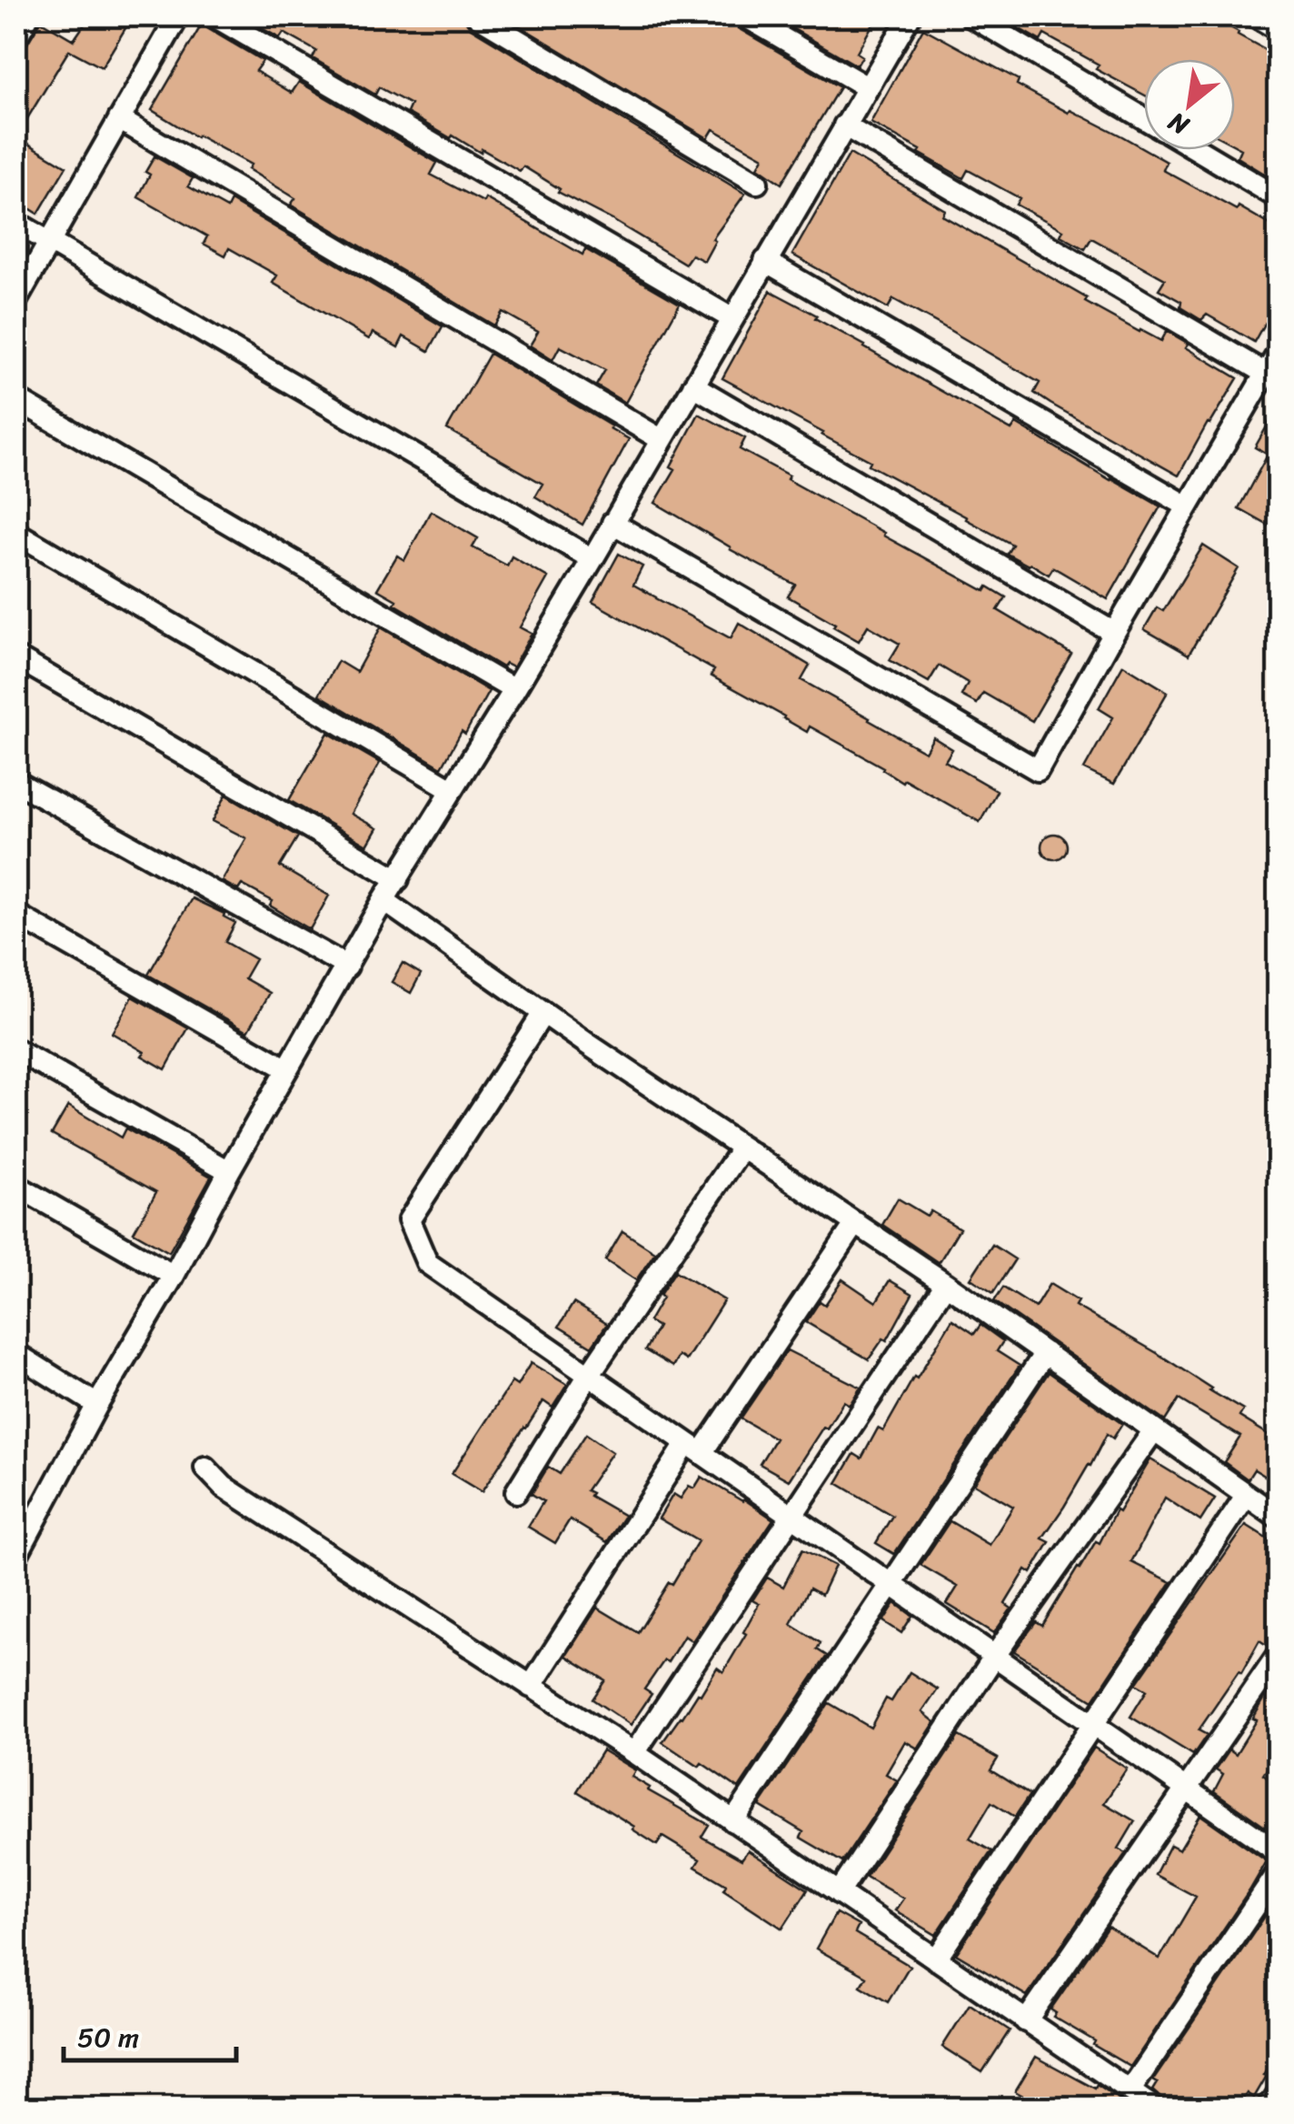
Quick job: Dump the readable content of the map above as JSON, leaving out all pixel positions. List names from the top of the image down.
{
  "scale_bar": "50 m",
  "north": "bottom left"
}
